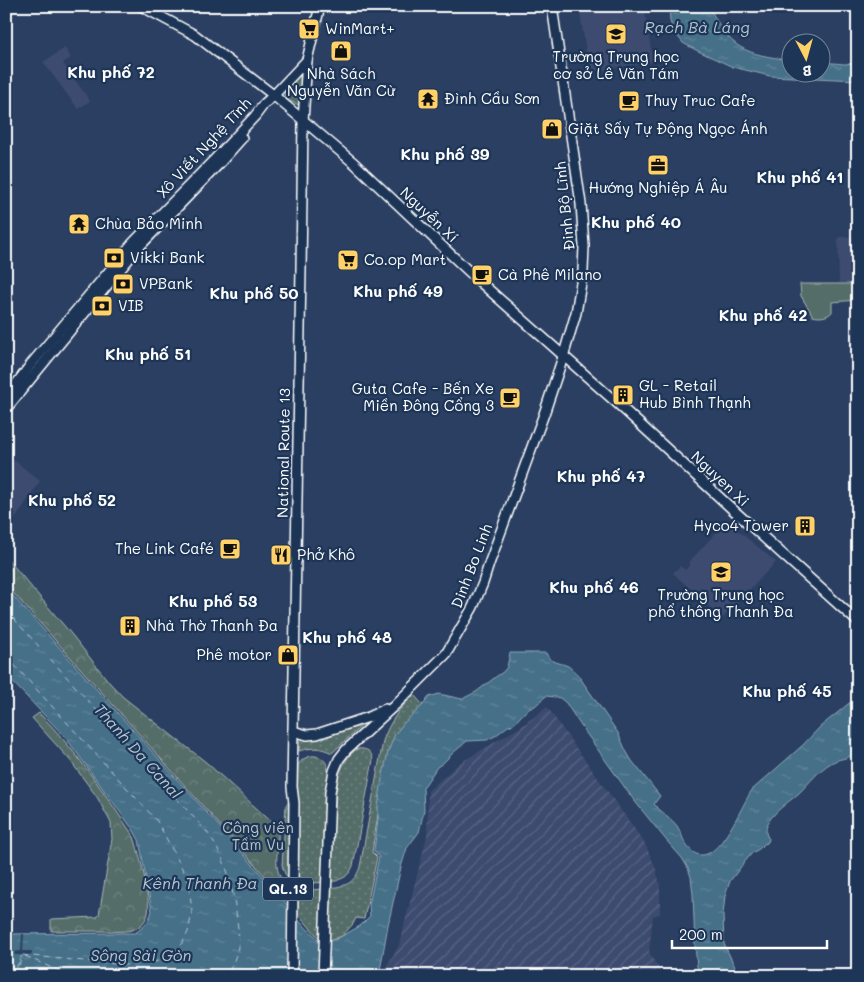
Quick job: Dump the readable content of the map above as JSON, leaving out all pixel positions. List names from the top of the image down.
{
  "streets": {
    "main road": [
      "Xô Viết Nghệ Tĩnh",
      "Đinh Bộ Lĩnh",
      "Nguyễn Xí",
      "National Route 13",
      "Nguyen Xi",
      "QL.13"
    ]
  },
  "crossings": [
    ["Xô Viết Nghệ Tĩnh", "Nguyễn Xí"],
    ["Xô Viết Nghệ Tĩnh", "QL.13"],
    ["Đinh Bộ Lĩnh", "Nguyễn Xí"],
    ["Đinh Bộ Lĩnh", "National Route 13"],
    ["Đinh Bộ Lĩnh", "Nguyen Xi"],
    ["Nguyễn Xí", "National Route 13"],
    ["Nguyễn Xí", "Nguyen Xi"],
    ["Nguyễn Xí", "QL.13"],
    ["National Route 13", "QL.13"]
  ],
  "districts": [
    "Khu phố 72",
    "Khu phố 39",
    "Khu phố 41",
    "Khu phố 40",
    "Khu phố 49",
    "Khu phố 50",
    "Khu phố 42",
    "Khu phố 51",
    "Khu phố 47",
    "Khu phố 52",
    "Khu phố 46",
    "Khu phố 53",
    "Khu phố 48",
    "Khu phố 45"
  ],
  "water": [
    "Rạch Bà Láng",
    "Thanh Da Canal",
    "Kênh Thanh Đa",
    "Sông Sài Gòn"
  ],
  "parks": ["Công viên Tầm Vu"],
  "places": {
    "supermarket": ["WinMart+", "Co.op Mart"],
    "school or university": ["Trường Trung học cơ sở Lê Văn Tám", "Trường Trung học phổ thông Thanh Đa"],
    "shop": ["Nhà Sách Nguyễn Văn Cừ", "Giặt Sấy Tự Động Ngọc Ánh", "Phê motor"],
    "temple": ["Đình Cầu Sơn", "Chùa Bảo Minh"],
    "cafe": [
      "Thuy Truc Cafe",
      "Cà Phê Milano",
      "Guta Cafe - Bến Xe Miền Đông Cổng 3",
      "The Link Café"
    ],
    "office": ["Hướng Nghiệp Á Âu"],
    "bank": ["Vikki Bank", "VPBank", "VIB"],
    "building": ["GL - Retail Hub Bình Thạnh", "Hyco4 Tower", "Nhà Thờ Thanh Đa"],
    "restaurant": ["Phở Khô"]
  },
  "scale_bar": "200 m",
  "north": "bottom"
}
